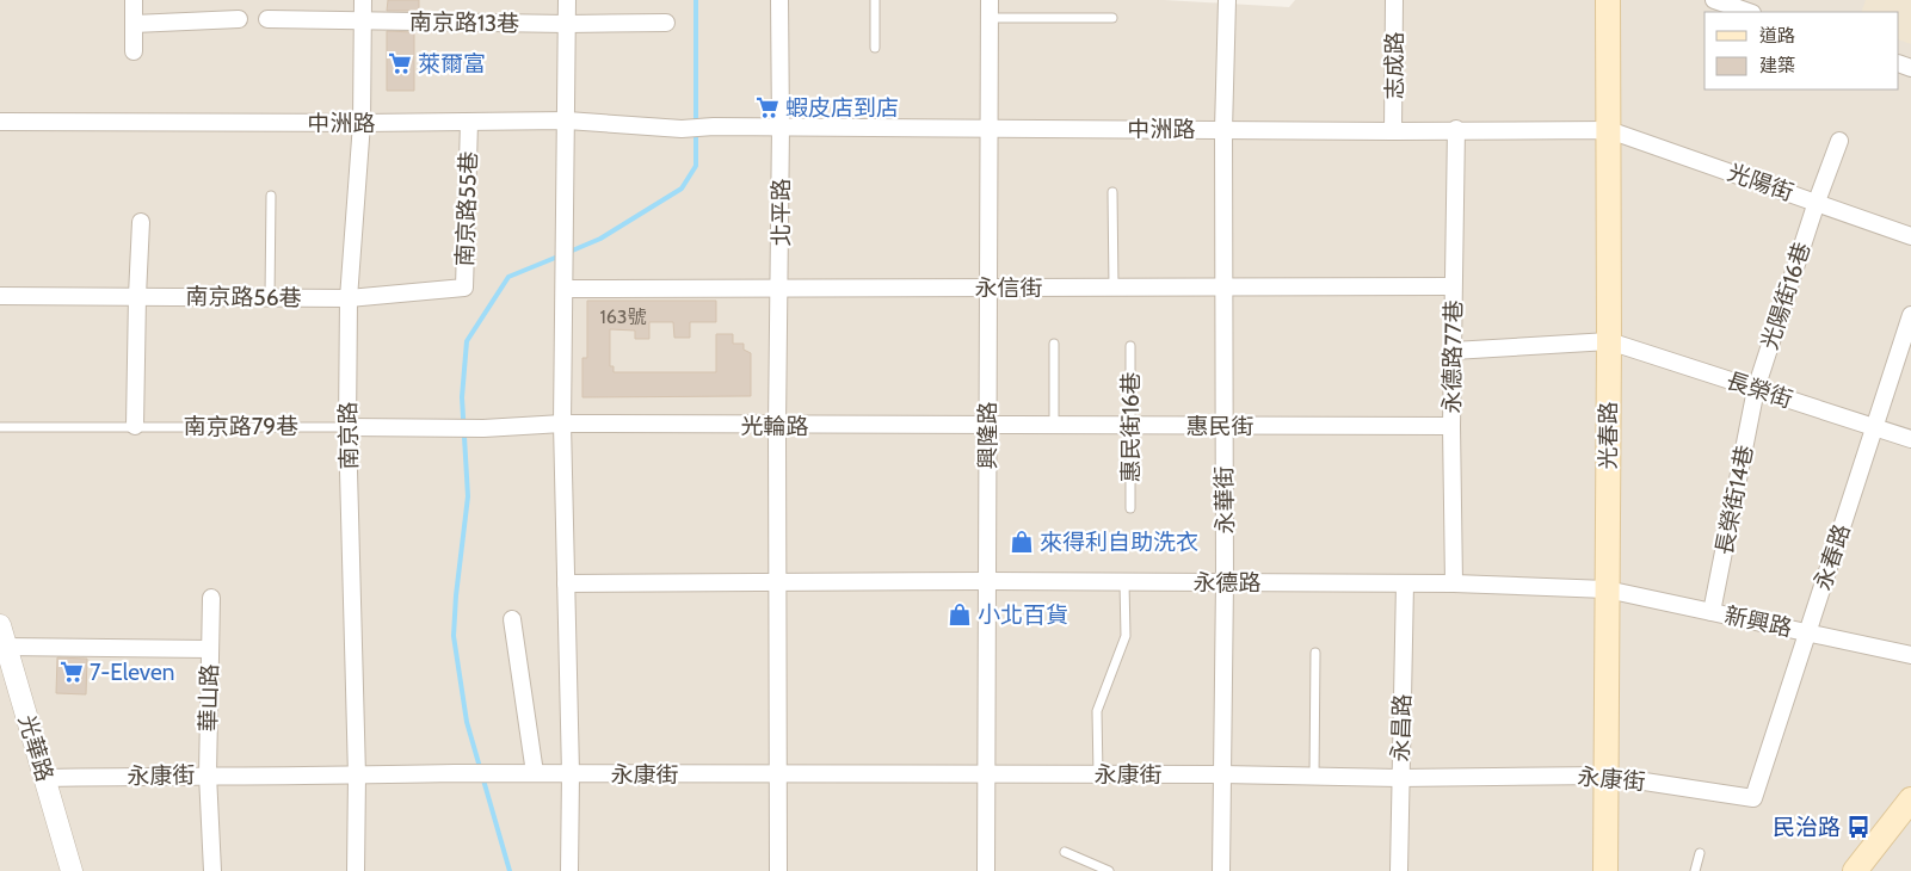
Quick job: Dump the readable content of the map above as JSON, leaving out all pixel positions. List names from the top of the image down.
{
  "streets": {
    "main road": ["光春路"],
    "street": [
      "南京路13巷",
      "志成路",
      "中洲路",
      "光陽街",
      "南京路55巷",
      "北平路",
      "永信街",
      "光陽街16巷",
      "南京路56巷",
      "永德路77巷",
      "長榮街",
      "光輪路",
      "惠民街",
      "南京路",
      "興隆路",
      "永華街",
      "長榮街14巷",
      "永春路",
      "永德路",
      "新興路",
      "華山路",
      "永昌路",
      "光華路",
      "永康街"
    ],
    "lane": ["南京路79巷", "惠民街16巷"]
  },
  "crossings": [
    ["南京路13巷", "南京路"],
    ["志成路", "中洲路"],
    ["中洲路", "光陽街"],
    ["中洲路", "南京路55巷"],
    ["中洲路", "北平路"],
    ["中洲路", "永德路77巷"],
    ["中洲路", "南京路"],
    ["中洲路", "興隆路"],
    ["中洲路", "光春路"],
    ["中洲路", "永華街"],
    ["光陽街", "光陽街16巷"],
    ["光陽街", "光春路"],
    ["南京路55巷", "南京路56巷"],
    ["南京路55巷", "南京路"],
    ["北平路", "永信街"],
    ["北平路", "光輪路"],
    ["北平路", "永德路"],
    ["北平路", "永康街"],
    ["永信街", "永德路77巷"],
    ["永信街", "興隆路"],
    ["永信街", "永華街"],
    ["光陽街16巷", "長榮街"],
    ["光陽街16巷", "長榮街14巷"],
    ["南京路56巷", "南京路"],
    ["永德路77巷", "惠民街"],
    ["永德路77巷", "永德路"],
    ["長榮街", "光春路"],
    ["長榮街", "長榮街14巷"],
    ["長榮街", "永春路"],
    ["南京路79巷", "光輪路"],
    ["南京路79巷", "南京路"],
    ["光輪路", "惠民街"],
    ["光輪路", "南京路"],
    ["光輪路", "興隆路"],
    ["惠民街", "惠民街16巷"],
    ["惠民街", "興隆路"],
    ["惠民街", "永華街"],
    ["南京路", "永康街"],
    ["興隆路", "永德路"],
    ["興隆路", "永康街"],
    ["光春路", "永德路"],
    ["光春路", "新興路"],
    ["光春路", "永康街"],
    ["永華街", "永德路"],
    ["永華街", "永康街"],
    ["長榮街14巷", "新興路"],
    ["永春路", "新興路"],
    ["永春路", "永康街"],
    ["永德路", "新興路"],
    ["永德路", "永昌路"],
    ["華山路", "永康街"],
    ["永昌路", "永康街"],
    ["光華路", "永康街"]
  ],
  "places": {
    "supermarket": ["萊爾富", "蝦皮店到店", "7-Eleven"],
    "shop": ["來得利自助洗衣", "小北百貨"],
    "bus stop": ["民治路"]
  },
  "house_numbers": ["163號"],
  "legend": ["道路", "建築"]
}
